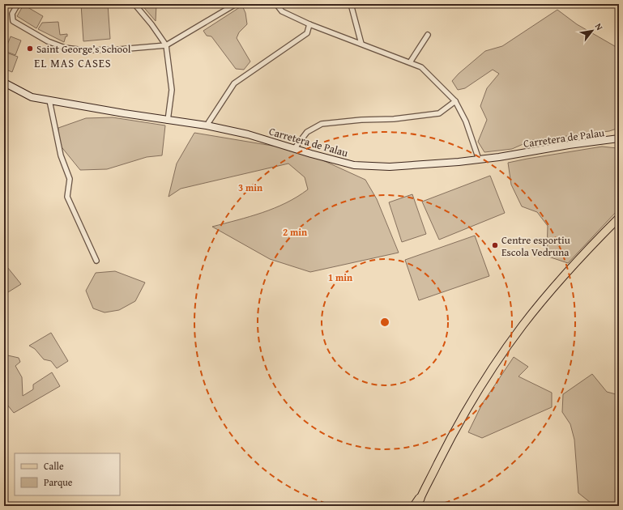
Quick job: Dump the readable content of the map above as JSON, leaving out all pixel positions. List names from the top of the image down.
{
  "streets": {
    "street": ["Carretera de Palau"]
  },
  "districts": ["EL MAS CASES"],
  "places": ["Saint George’s School", "Centre esportiu Escola Vedruna"],
  "legend": ["Calle", "Parque"],
  "north": "top right",
  "rings": ["3 min", "2 min", "1 min"]
}
